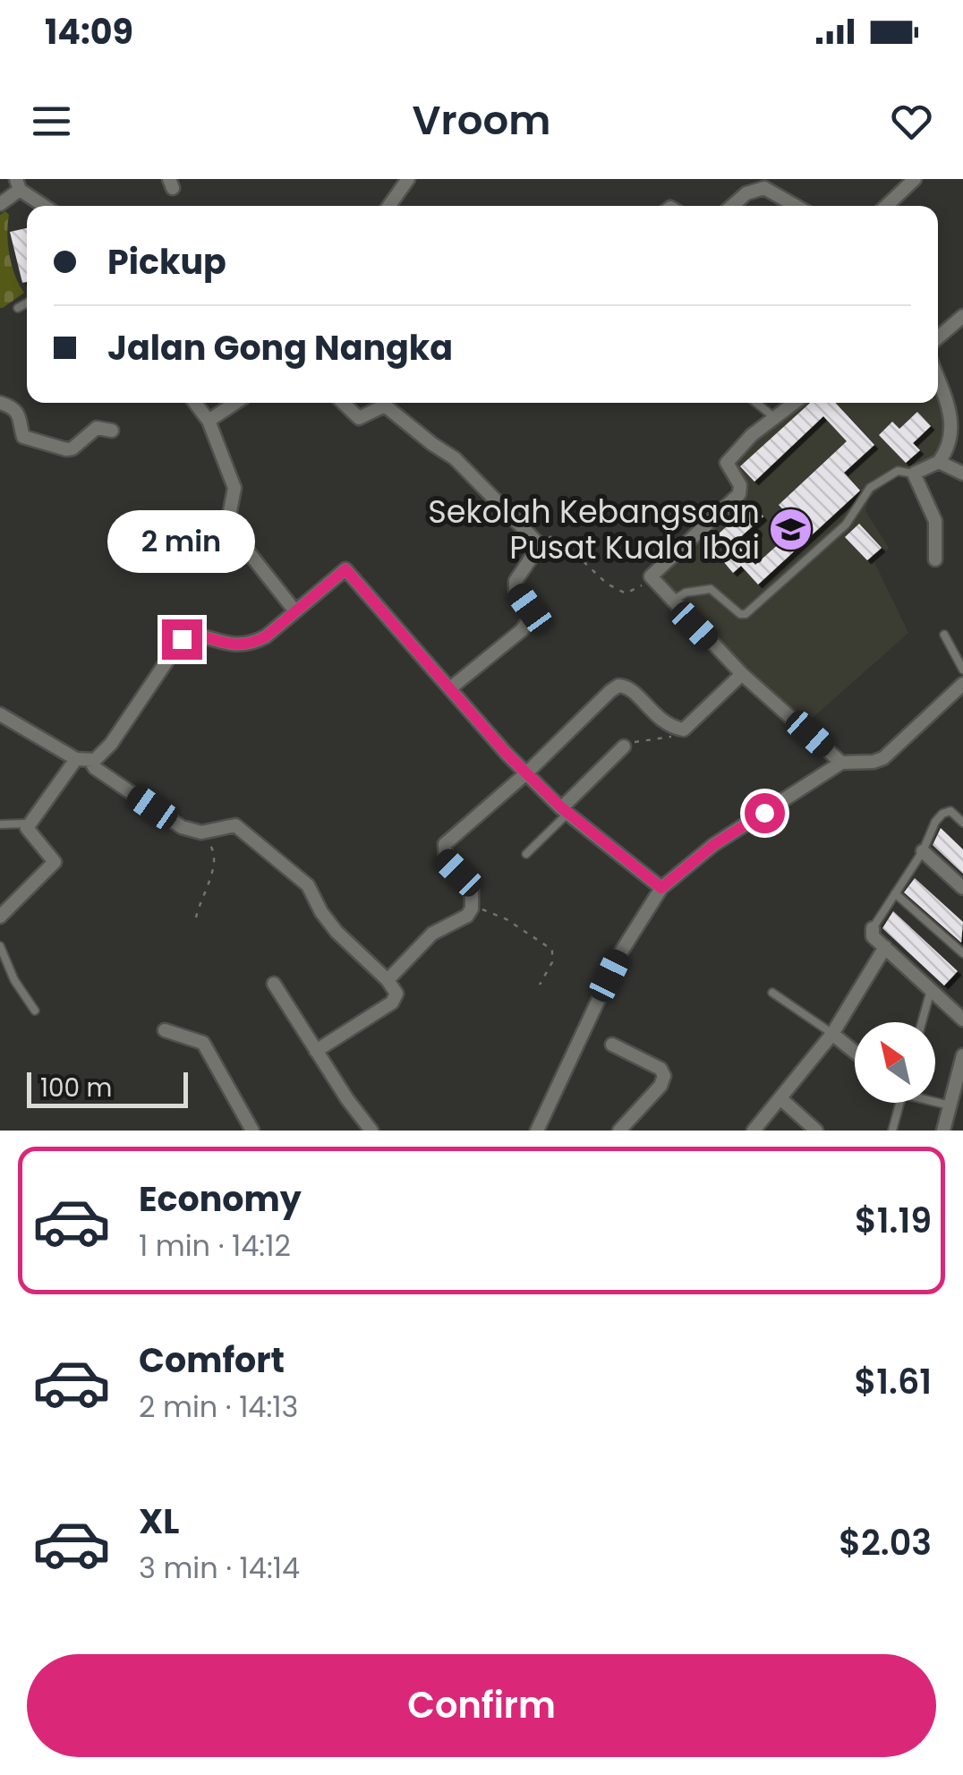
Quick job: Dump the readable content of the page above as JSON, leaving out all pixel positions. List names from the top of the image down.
{
  "places": {
    "school or university": ["Sekolah Kebangsaan Pusat Kuala Ibai"]
  },
  "scale_bar": "100 m",
  "north": "top left",
  "page": {
    "status": "14:09",
    "header": "Vroom",
    "banner": ["Pickup", "Jalan Gong Nangka"],
    "bubble": "2 min",
    "scale": "100 m",
    "list": [
      {
        "name": "Economy",
        "note": "1 min · 14:12",
        "value": "$1.19"
      },
      {
        "name": "Comfort",
        "note": "2 min · 14:13",
        "value": "$1.61"
      },
      {
        "name": "XL",
        "note": "3 min · 14:14",
        "value": "$2.03"
      }
    ],
    "buttons": "Confirm"
  }
}
